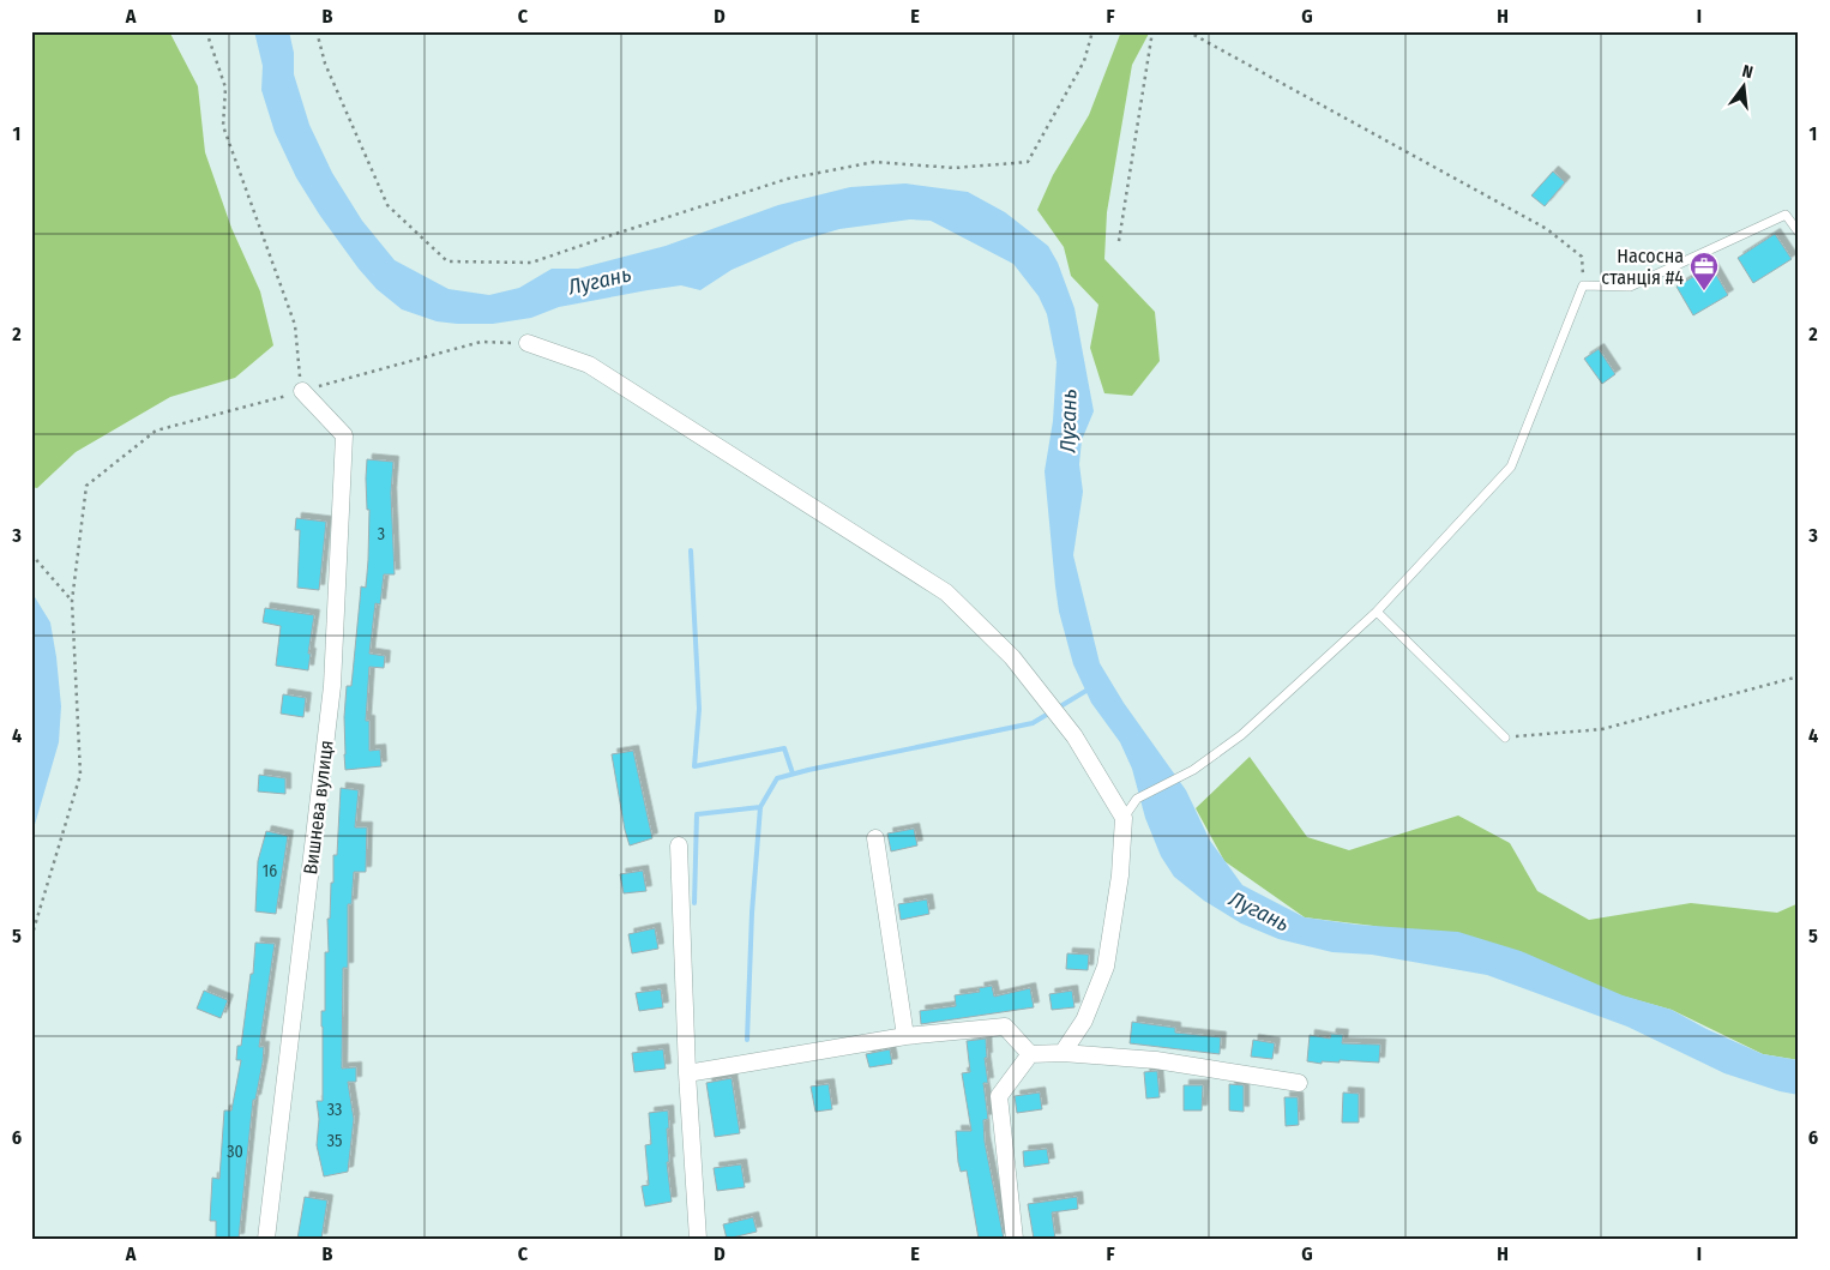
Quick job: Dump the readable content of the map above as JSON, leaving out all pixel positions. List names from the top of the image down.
{
  "streets": {
    "street": ["Вишнева вулиця"]
  },
  "water": ["Лугань"],
  "places": {
    "office": ["Насосна станція #4"]
  },
  "house_numbers": [
    "3",
    "16",
    "33",
    "35",
    "30"
  ],
  "north": "top",
  "grid": {
    "columns": [
      "A",
      "B",
      "C",
      "D",
      "E",
      "F",
      "G",
      "H",
      "I"
    ],
    "rows": [
      "1",
      "2",
      "3",
      "4",
      "5",
      "6"
    ]
  }
}
